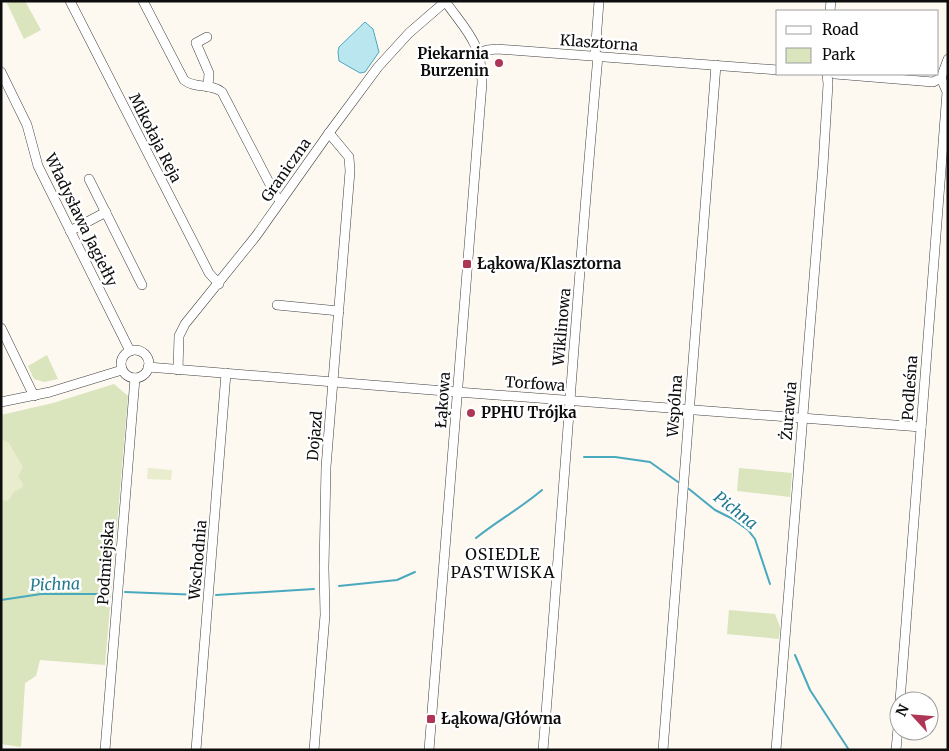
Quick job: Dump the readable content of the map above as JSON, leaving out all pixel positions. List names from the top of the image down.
{
  "streets": {
    "street": [
      "Klasztorna",
      "Mikołaja Reja",
      "Graniczna",
      "Władysława Jagiełły",
      "Wiklinowa",
      "Torfowa",
      "Podleśna",
      "Łąkowa",
      "Wspólna",
      "Żurawia",
      "Dojazd",
      "Wschodnia",
      "Podmiejska"
    ]
  },
  "crossings": [
    ["Klasztorna", "Wiklinowa"],
    ["Klasztorna", "Łąkowa"],
    ["Klasztorna", "Wspólna"],
    ["Mikołaja Reja", "Graniczna"],
    ["Graniczna", "Torfowa"],
    ["Graniczna", "Dojazd"],
    ["Władysława Jagiełły", "Torfowa"],
    ["Władysława Jagiełły", "Podmiejska"],
    ["Wiklinowa", "Torfowa"],
    ["Torfowa", "Podleśna"],
    ["Torfowa", "Łąkowa"],
    ["Torfowa", "Wspólna"],
    ["Torfowa", "Żurawia"],
    ["Torfowa", "Dojazd"],
    ["Torfowa", "Wschodnia"],
    ["Torfowa", "Podmiejska"]
  ],
  "districts": ["OSIEDLE PASTWISKA"],
  "water": ["Pichna"],
  "places": {
    "other": ["Piekarnia Burzenin", "PPHU Trójka"],
    "transit": ["Łąkowa/Klasztorna", "Łąkowa/Główna"]
  },
  "legend": ["Road", "Park"],
  "north": "top left"
}
